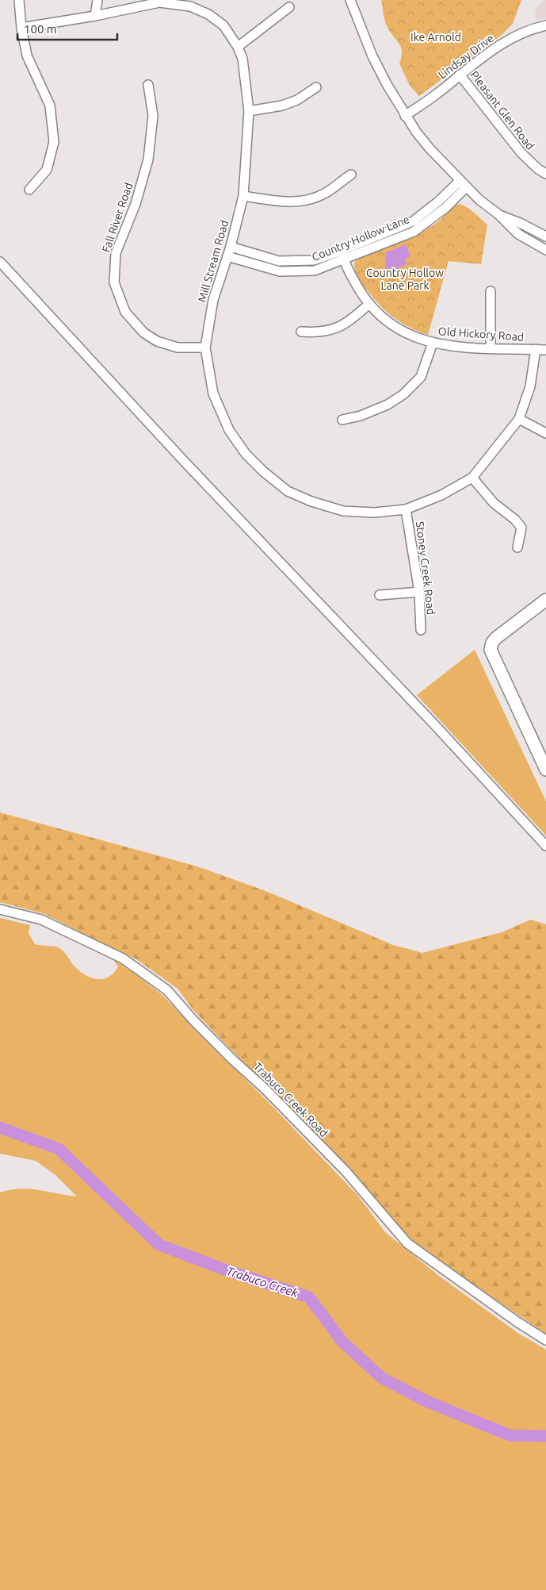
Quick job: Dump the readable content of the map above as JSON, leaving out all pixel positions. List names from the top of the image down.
{
  "streets": {
    "street": [
      "Lindsay Drive",
      "Pleasant Glen Road",
      "Fall River Road",
      "Country Hollow Lane",
      "Mill Stream Road",
      "Old Hickory Road",
      "Stoney Creek Road",
      "Trabuco Creek Road"
    ]
  },
  "crossings": [
    ["Lindsay Drive", "Pleasant Glen Road"],
    ["Fall River Road", "Mill Stream Road"],
    ["Country Hollow Lane", "Mill Stream Road"],
    ["Country Hollow Lane", "Old Hickory Road"],
    ["Mill Stream Road", "Old Hickory Road"],
    ["Mill Stream Road", "Stoney Creek Road"]
  ],
  "water": ["Trabuco Creek"],
  "parks": ["Ike Arnold", "Country Hollow Lane Park"],
  "scale_bar": "100 m"
}
